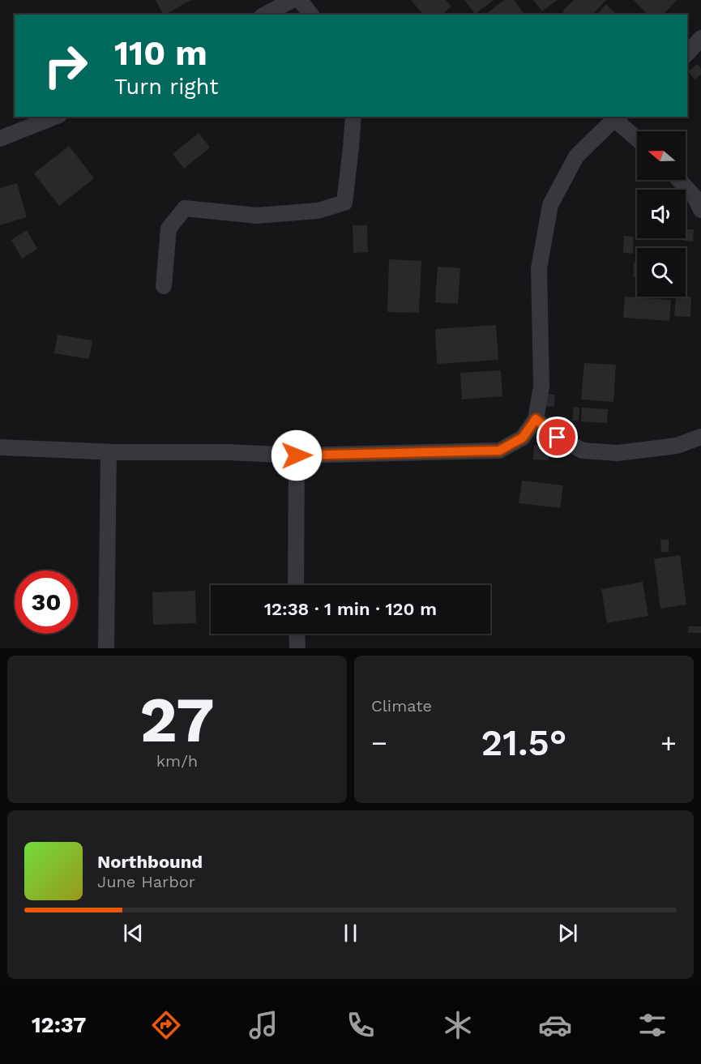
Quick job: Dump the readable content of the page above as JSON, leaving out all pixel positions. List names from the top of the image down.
{
  "north": "left",
  "page": {
    "turn": ["110 m", "Turn right"],
    "limit": "30",
    "trip": "12:38 · 1 min · 120 m",
    "tile": [
      ["27", "km/h"],
      "Climate"
    ],
    "heat": ["−", "21.5°", "+"],
    "song": ["Northbound", "June Harbor"],
    "tabs": "12:37"
  }
}
